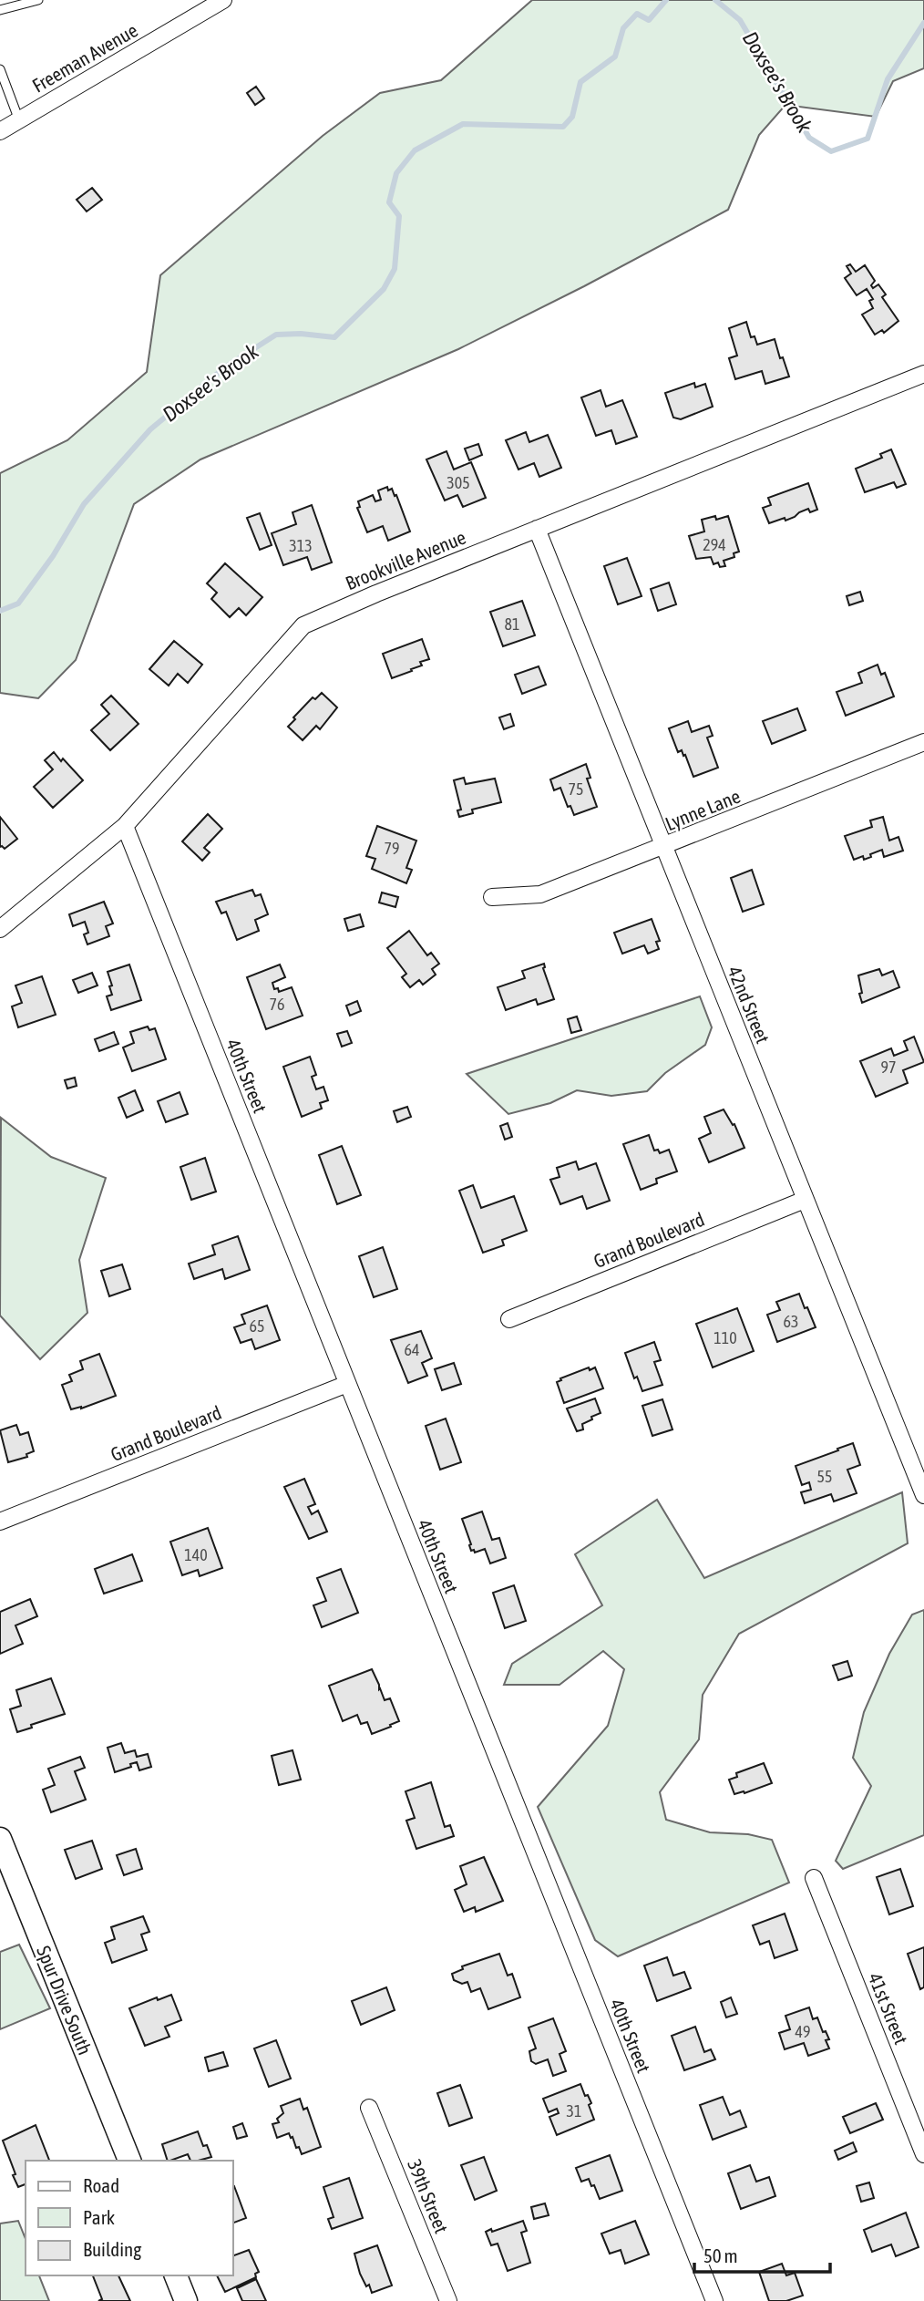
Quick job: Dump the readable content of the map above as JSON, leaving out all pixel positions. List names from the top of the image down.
{
  "streets": {
    "street": [
      "Freeman Avenue",
      "Brookville Avenue",
      "Lynne Lane",
      "42nd Street",
      "40th Street",
      "Grand Boulevard",
      "Spur Drive South",
      "41st Street",
      "39th Street"
    ]
  },
  "crossings": [
    ["Brookville Avenue", "42nd Street"],
    ["Brookville Avenue", "40th Street"],
    ["Lynne Lane", "42nd Street"],
    ["42nd Street", "Grand Boulevard"],
    ["40th Street", "Grand Boulevard"]
  ],
  "water": ["Doxsee's Brook"],
  "house_numbers": [
    "305",
    "294",
    "313",
    "81",
    "75",
    "79",
    "76",
    "97",
    "63",
    "65",
    "110",
    "64",
    "55",
    "140",
    "49",
    "31"
  ],
  "legend": ["Road", "Park", "Building"],
  "scale_bar": "50 m"
}
